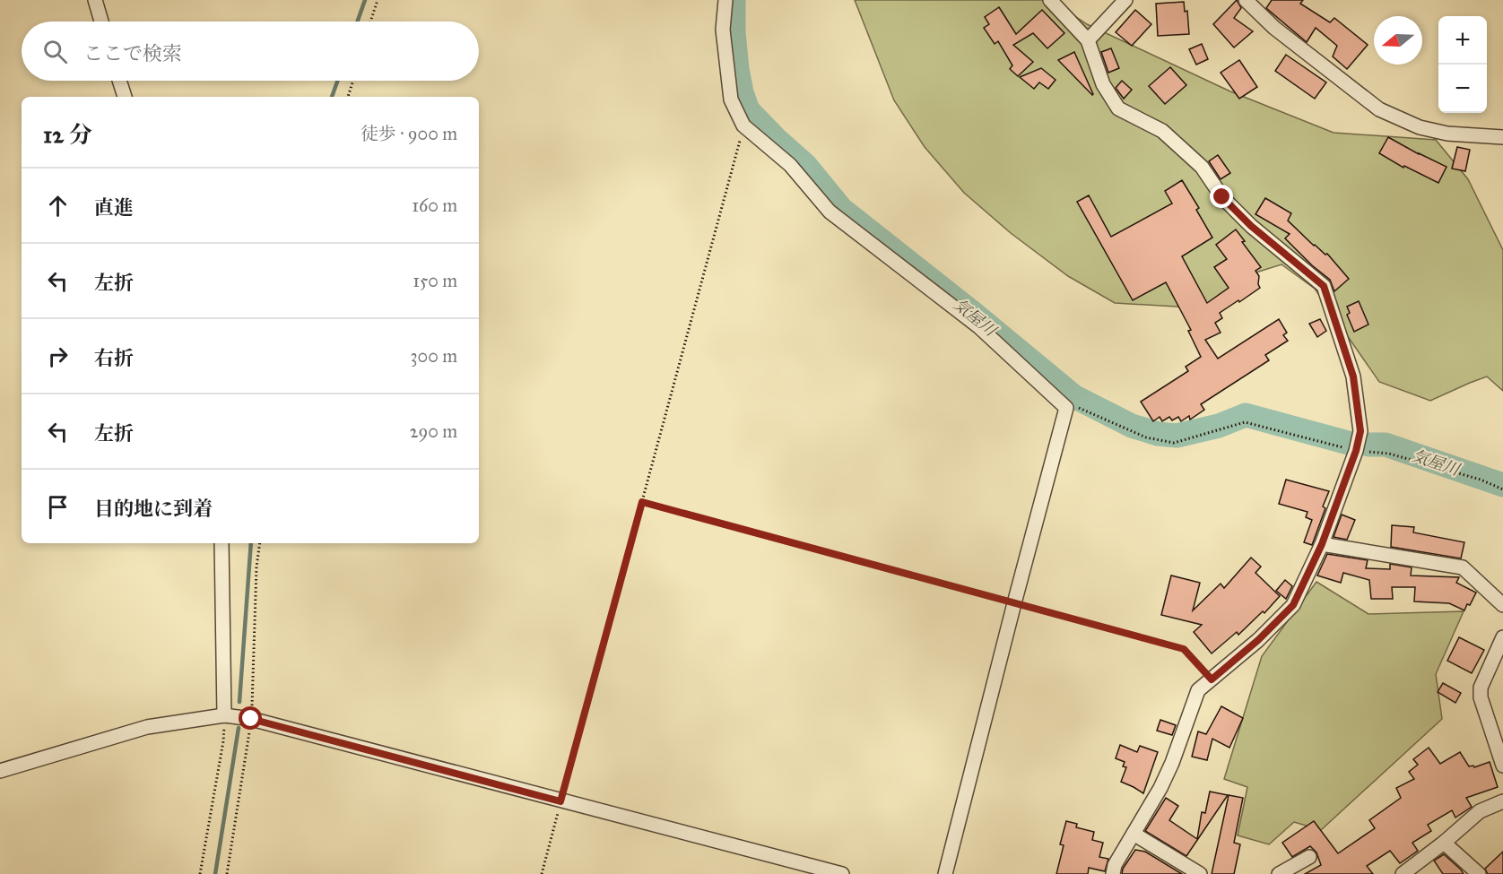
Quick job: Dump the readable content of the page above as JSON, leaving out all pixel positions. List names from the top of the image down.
{
  "water": ["気屋川"],
  "north": "left",
  "page": {
    "map_buttons": ["+", "−"],
    "search": "ここで検索",
    "heading": ["12 分", "徒歩 · 900 m"],
    "list": [
      ["直進", "160 m"],
      ["左折", "150 m"],
      ["右折", "300 m"],
      ["左折", "290 m"],
      "目的地に到着"
    ]
  }
}
